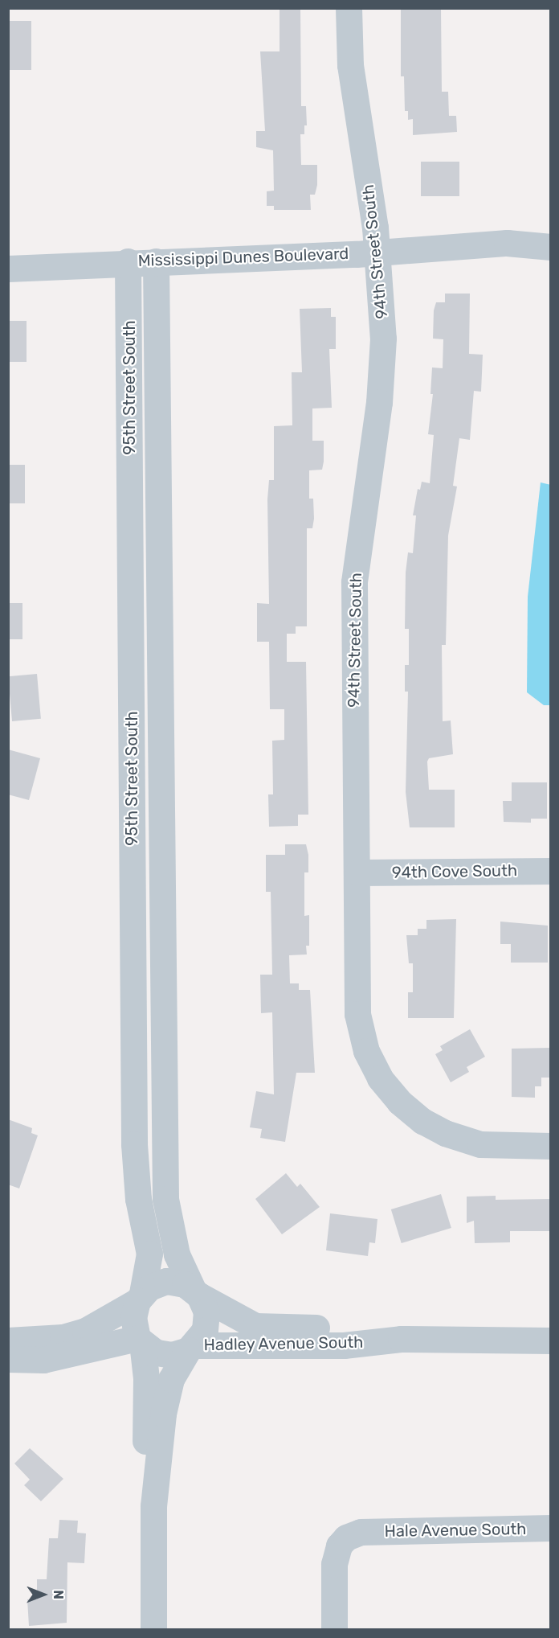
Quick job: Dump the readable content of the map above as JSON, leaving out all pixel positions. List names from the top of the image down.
{
  "streets": {
    "street": [
      "94th Street South",
      "Mississippi Dunes Boulevard",
      "95th Street South",
      "94th Cove South",
      "Hadley Avenue South",
      "Hale Avenue South"
    ]
  },
  "crossings": [
    ["94th Street South", "Mississippi Dunes Boulevard"],
    ["94th Street South", "94th Cove South"],
    ["Mississippi Dunes Boulevard", "95th Street South"],
    ["95th Street South", "Hadley Avenue South"]
  ],
  "north": "right"
}
